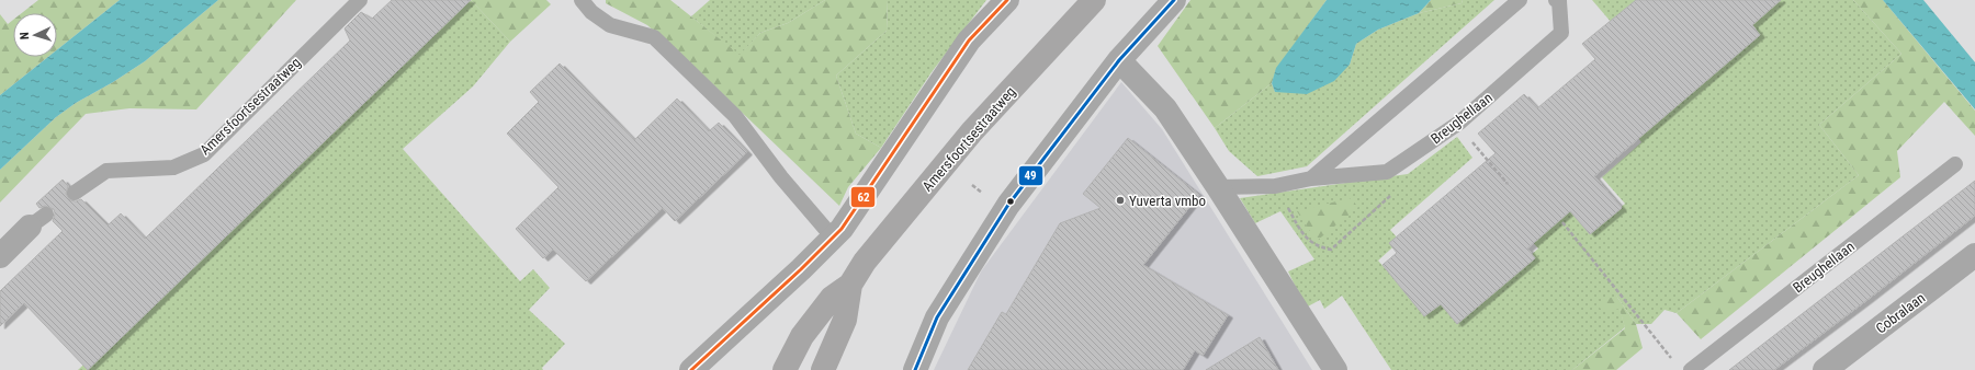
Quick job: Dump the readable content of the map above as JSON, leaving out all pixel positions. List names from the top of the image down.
{
  "streets": {
    "main road": ["Amersfoortsestraatweg"],
    "street": ["Cobralaan"],
    "lane": ["Breughellaan"]
  },
  "places": ["Yuverta vmbo"],
  "lines": ["transit line 62", "transit line 49"],
  "north": "left"
}
